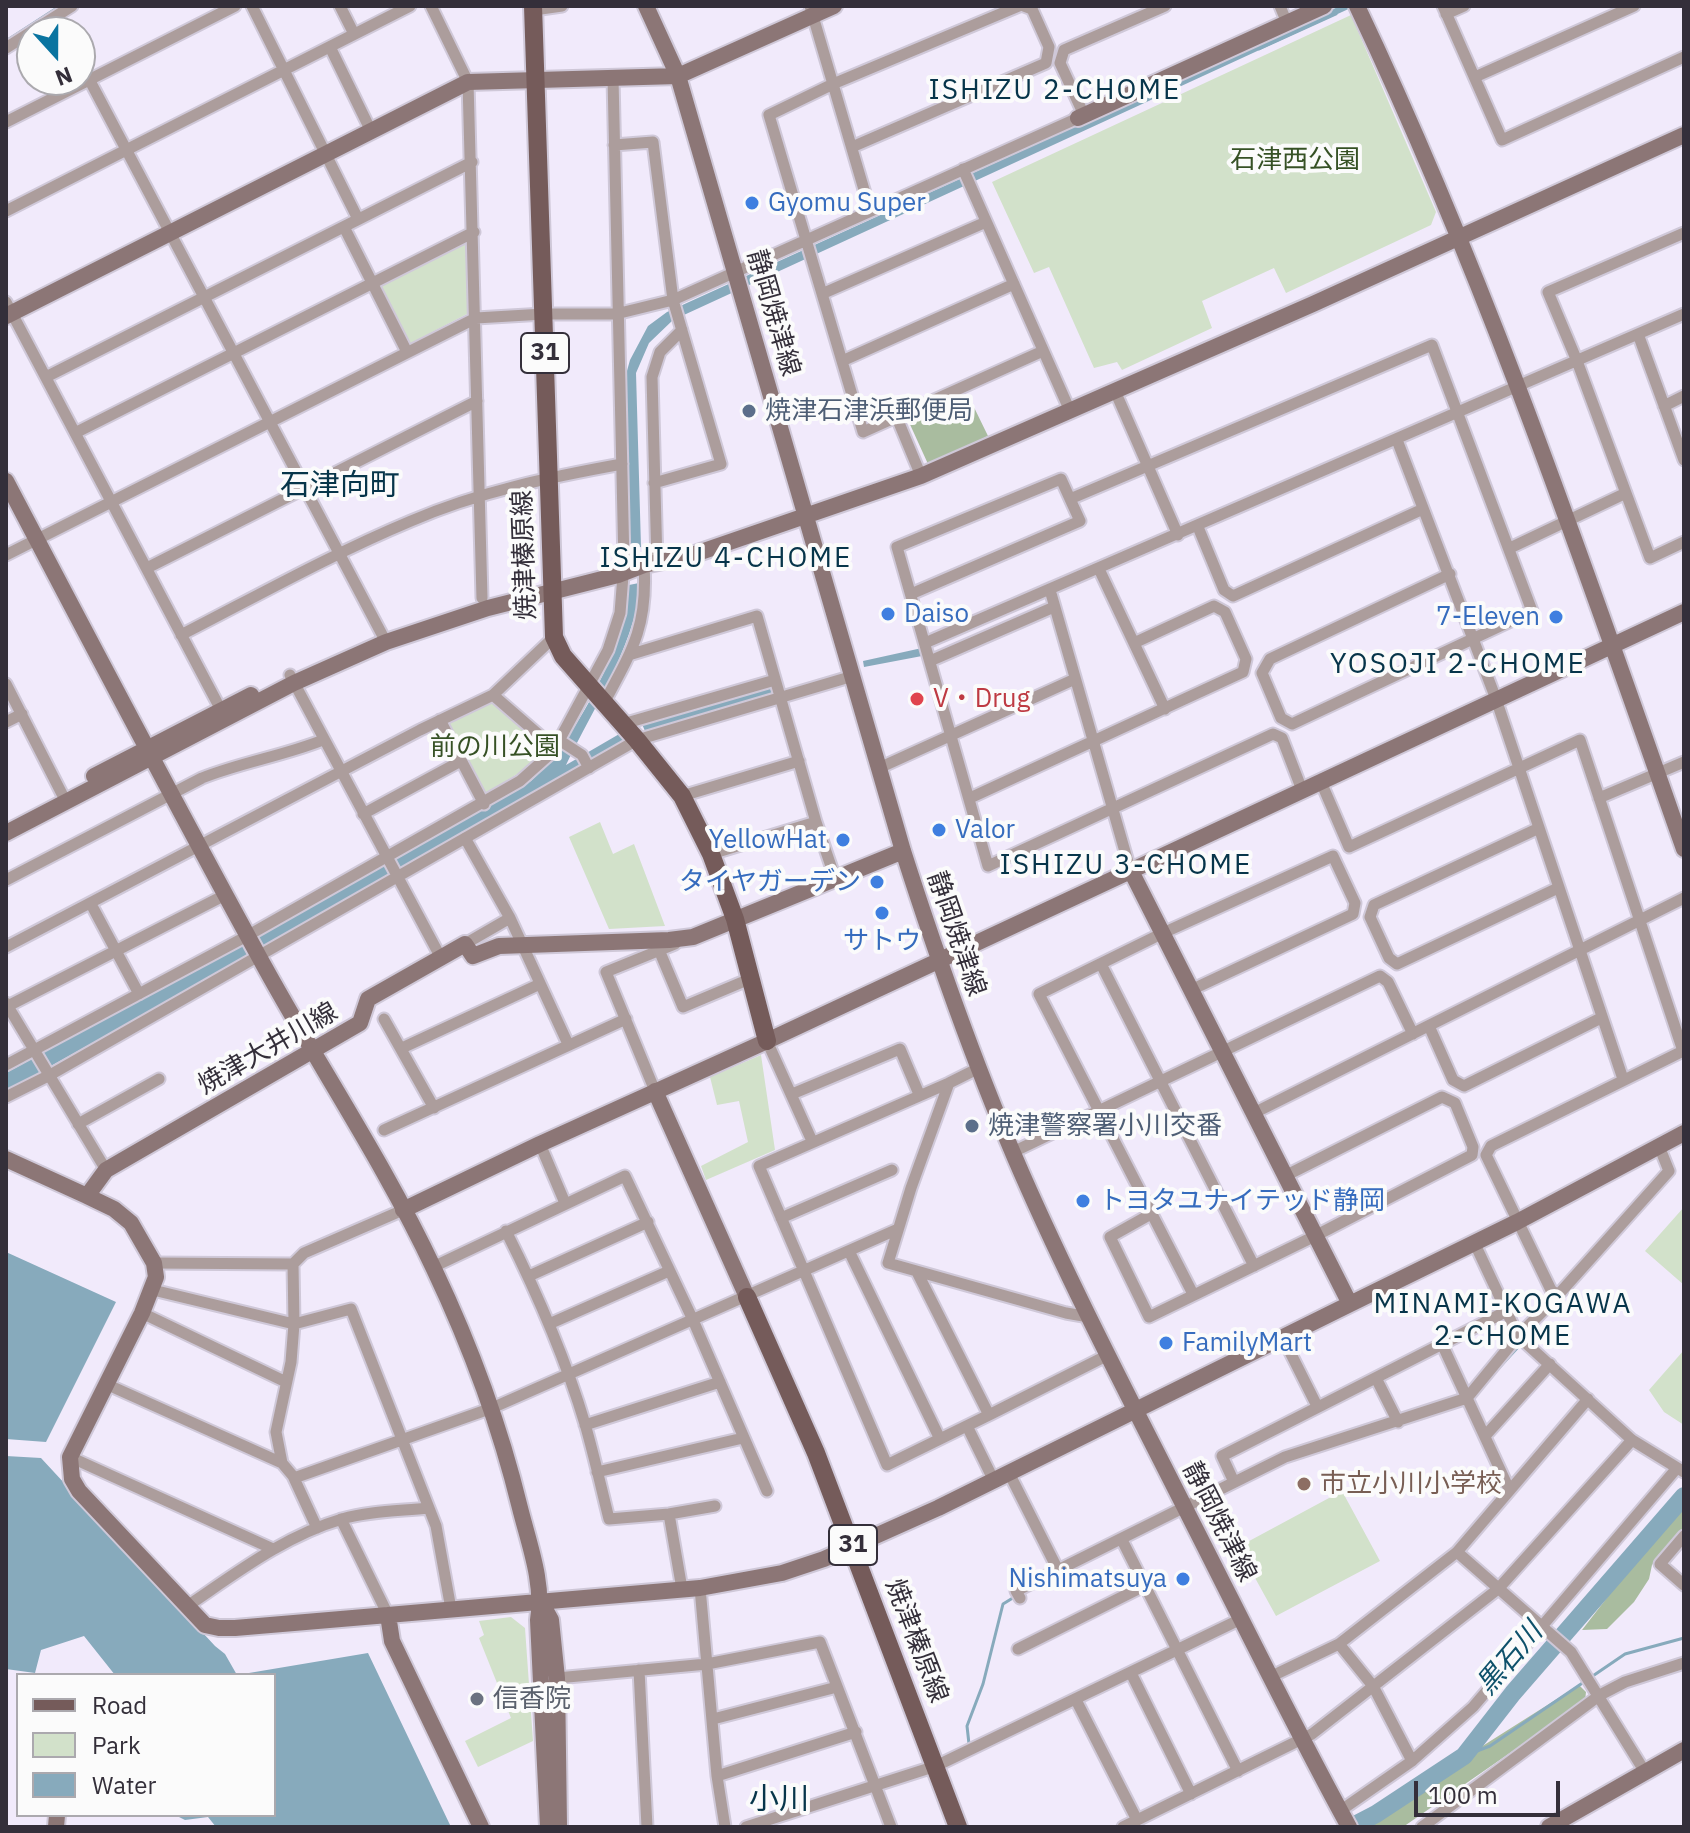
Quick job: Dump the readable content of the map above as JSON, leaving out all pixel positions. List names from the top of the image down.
{
  "streets": {
    "main road": ["31", "焼津榛原線"],
    "street": ["静岡焼津線", "焼津大井川線"]
  },
  "districts": [
    "ISHIZU 2-CHOME",
    "石津向町",
    "ISHIZU 4-CHOME",
    "YOSOJI 2-CHOME",
    "ISHIZU 3-CHOME",
    "MINAMI-KOGAWA 2-CHOME",
    "小川"
  ],
  "water": ["黒石川"],
  "parks": ["石津西公園", "前の川公園"],
  "places": [
    "Gyomu Super",
    "焼津石津浜郵便局",
    "Daiso",
    "7-Eleven",
    "V・Drug",
    "Valor",
    "YellowHat",
    "タイヤガーデン",
    "サトウ",
    "焼津警察署小川交番",
    "トヨタユナイテッド静岡",
    "FamilyMart",
    "市立小川小学校",
    "Nishimatsuya",
    "信香院"
  ],
  "legend": ["Road", "Park", "Water"],
  "scale_bar": "100 m",
  "north": "bottom"
}
